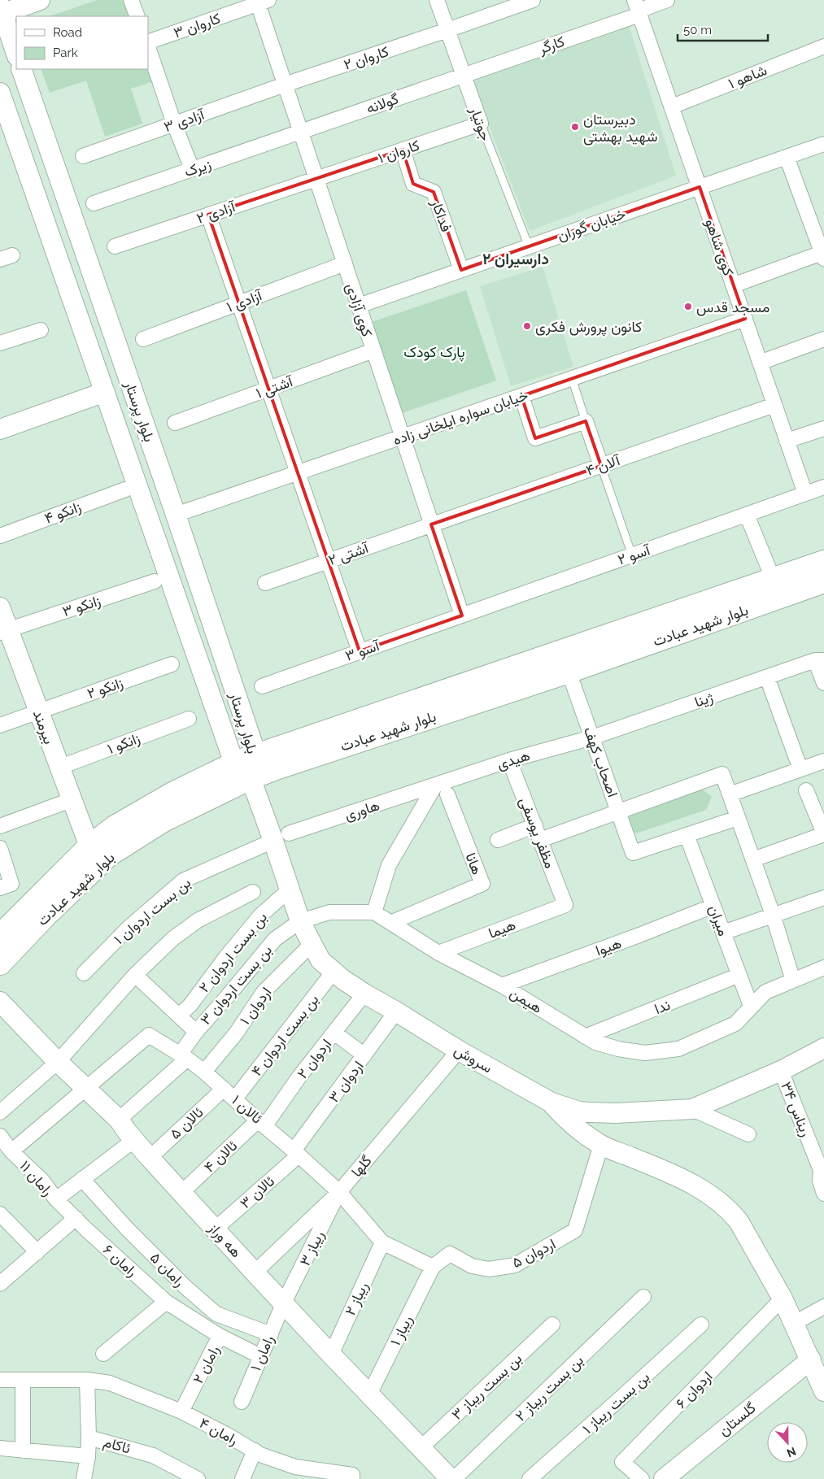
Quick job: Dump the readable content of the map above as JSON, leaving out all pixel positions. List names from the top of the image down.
{
  "streets": {
    "main road": ["بلوار شهید عبادت"],
    "street": [
      "کاروان ۳",
      "کارگر",
      "کاروان ۲",
      "شاهو ۱",
      "گولانه",
      "آزادی ۳",
      "جوتیار",
      "کاروان ۱",
      "زیرک",
      "آزادی ۲",
      "فداکار",
      "خیابان گوران",
      "کوی شاهو",
      "آزادی ۱",
      "کوی آزادی",
      "آشتی ۱",
      "بلوار پرستار",
      "خیابان سواره ایلخانی زاده",
      "آلان ۴",
      "زانکو ۴",
      "آشتی ۲",
      "آسو ۲",
      "زانکو ۳",
      "آسو ۳",
      "زانکو ۲",
      "ژینا",
      "بیرمند",
      "زانکو ۱",
      "هیدی",
      "اصحاب کهف",
      "هاوری",
      "مظفر یوسفی",
      "هانا",
      "بن بست اردوان ۱",
      "میران",
      "هیما",
      "هیوا",
      "بن بست اردوان ۲",
      "بن بست اردوان ۳",
      "هیمن",
      "اردوان ۱",
      "ندا",
      "بن بست اردوان ۴",
      "اردوان ۲",
      "سروش",
      "اردوان ۳",
      "ئالان ۱",
      "ریناس ۳۴",
      "ئالان ۵",
      "ئالان ۴",
      "گلها",
      "رامان ۱۱",
      "ئالان ۳",
      "هه وراز",
      "ریباز ۳",
      "اردوان ۵",
      "رامان ۶",
      "رامان ۵",
      "ریباز ۲",
      "ریباز ۱",
      "رامان ۱",
      "رامان ۲",
      "بن بست ریباز ۳",
      "بن بست ریباز ۲",
      "اردوان ۶",
      "بن بست ریباز ۱",
      "گلستان",
      "رامان ۴",
      "ئاکام"
    ]
  },
  "crossings": [
    ["کاروان ۳", "کوی آزادی"],
    ["کارگر", "گولانه"],
    ["کارگر", "جوتیار"],
    ["کارگر", "کوی شاهو"],
    ["کاروان ۲", "آزادی ۳"],
    ["کاروان ۲", "جوتیار"],
    ["کاروان ۲", "کوی آزادی"],
    ["شاهو ۱", "کوی شاهو"],
    ["گولانه", "جوتیار"],
    ["گولانه", "زیرک"],
    ["گولانه", "کوی آزادی"],
    ["آزادی ۳", "کوی آزادی"],
    ["جوتیار", "کاروان ۱"],
    ["جوتیار", "خیابان گوران"],
    ["کاروان ۱", "آزادی ۲"],
    ["کاروان ۱", "فداکار"],
    ["کاروان ۱", "کوی آزادی"],
    ["زیرک", "کوی آزادی"],
    ["آزادی ۲", "کوی آزادی"],
    ["فداکار", "خیابان گوران"],
    ["خیابان گوران", "کوی شاهو"],
    ["خیابان گوران", "کوی آزادی"],
    ["کوی شاهو", "خیابان سواره ایلخانی زاده"],
    ["کوی شاهو", "آلان ۴"],
    ["کوی شاهو", "آسو ۲"],
    ["آزادی ۱", "کوی آزادی"],
    ["کوی آزادی", "آشتی ۱"],
    ["کوی آزادی", "خیابان سواره ایلخانی زاده"],
    ["کوی آزادی", "آلان ۴"],
    ["کوی آزادی", "آشتی ۲"],
    ["کوی آزادی", "آسو ۲"],
    ["کوی آزادی", "آسو ۳"],
    ["بلوار پرستار", "خیابان سواره ایلخانی زاده"],
    ["بلوار پرستار", "بلوار شهید عبادت"],
    ["بلوار پرستار", "سروش"],
    ["آلان ۴", "آشتی ۲"],
    ["آسو ۲", "آسو ۳"],
    ["زانکو ۳", "بیرمند"],
    ["بلوار شهید عبادت", "بیرمند"],
    ["بلوار شهید عبادت", "اصحاب کهف"],
    ["بلوار شهید عبادت", "سروش"],
    ["زانکو ۲", "بیرمند"],
    ["ژینا", "هیدی"],
    ["ژینا", "اصحاب کهف"],
    ["بیرمند", "زانکو ۱"],
    ["هیدی", "اصحاب کهف"],
    ["هیدی", "هاوری"],
    ["هیدی", "مظفر یوسفی"],
    ["اصحاب کهف", "میران"],
    ["هاوری", "بن بست اردوان ۱"],
    ["هاوری", "سروش"],
    ["مظفر یوسفی", "هیما"],
    ["هانا", "هیمن"],
    ["بن بست اردوان ۱", "سروش"],
    ["میران", "هیوا"],
    ["میران", "هیمن"],
    ["میران", "ندا"],
    ["هیما", "هیمن"],
    ["هیوا", "هیمن"],
    ["بن بست اردوان ۲", "سروش"],
    ["بن بست اردوان ۳", "سروش"],
    ["بن بست اردوان ۳", "ئالان ۱"],
    ["بن بست اردوان ۳", "هه وراز"],
    ["هیمن", "ندا"],
    ["اردوان ۱", "سروش"],
    ["اردوان ۱", "ئالان ۱"],
    ["بن بست اردوان ۴", "سروش"],
    ["بن بست اردوان ۴", "ئالان ۱"],
    ["اردوان ۲", "سروش"],
    ["اردوان ۲", "ئالان ۱"],
    ["اردوان ۲", "ئالان ۴"],
    ["سروش", "اردوان ۳"],
    ["سروش", "ریناس ۳۴"],
    ["سروش", "گلها"],
    ["اردوان ۳", "ئالان ۱"],
    ["اردوان ۳", "ئالان ۳"],
    ["ئالان ۱", "ئالان ۵"],
    ["ئالان ۱", "ئالان ۴"],
    ["ئالان ۱", "گلها"],
    ["ئالان ۱", "ئالان ۳"],
    ["ئالان ۱", "هه وراز"],
    ["ئالان ۱", "ریباز ۳"],
    ["ئالان ۵", "هه وراز"],
    ["ئالان ۴", "هه وراز"],
    ["گلها", "هه وراز"],
    ["گلها", "ریباز ۳"],
    ["رامان ۱۱", "رامان ۶"],
    ["ئالان ۳", "هه وراز"],
    ["هه وراز", "ریباز ۳"],
    ["هه وراز", "ریباز ۲"],
    ["هه وراز", "ریباز ۱"],
    ["هه وراز", "رامان ۱"],
    ["هه وراز", "بن بست ریباز ۳"],
    ["ریباز ۳", "رامان ۱"],
    ["اردوان ۵", "ریباز ۱"],
    ["رامان ۶", "رامان ۲"],
    ["رامان ۵", "رامان ۱"],
    ["رامان ۱", "رامان ۲"],
    ["رامان ۲", "رامان ۴"]
  ],
  "districts": ["دارسیران ۲"],
  "parks": ["پارک کودک"],
  "places": ["دبیرستان شهید بهشتی", "مسجد قدس", "کانون پرورش فکری"],
  "legend": ["Road", "Park"],
  "scale_bar": "50 m",
  "north": "bottom"
}
